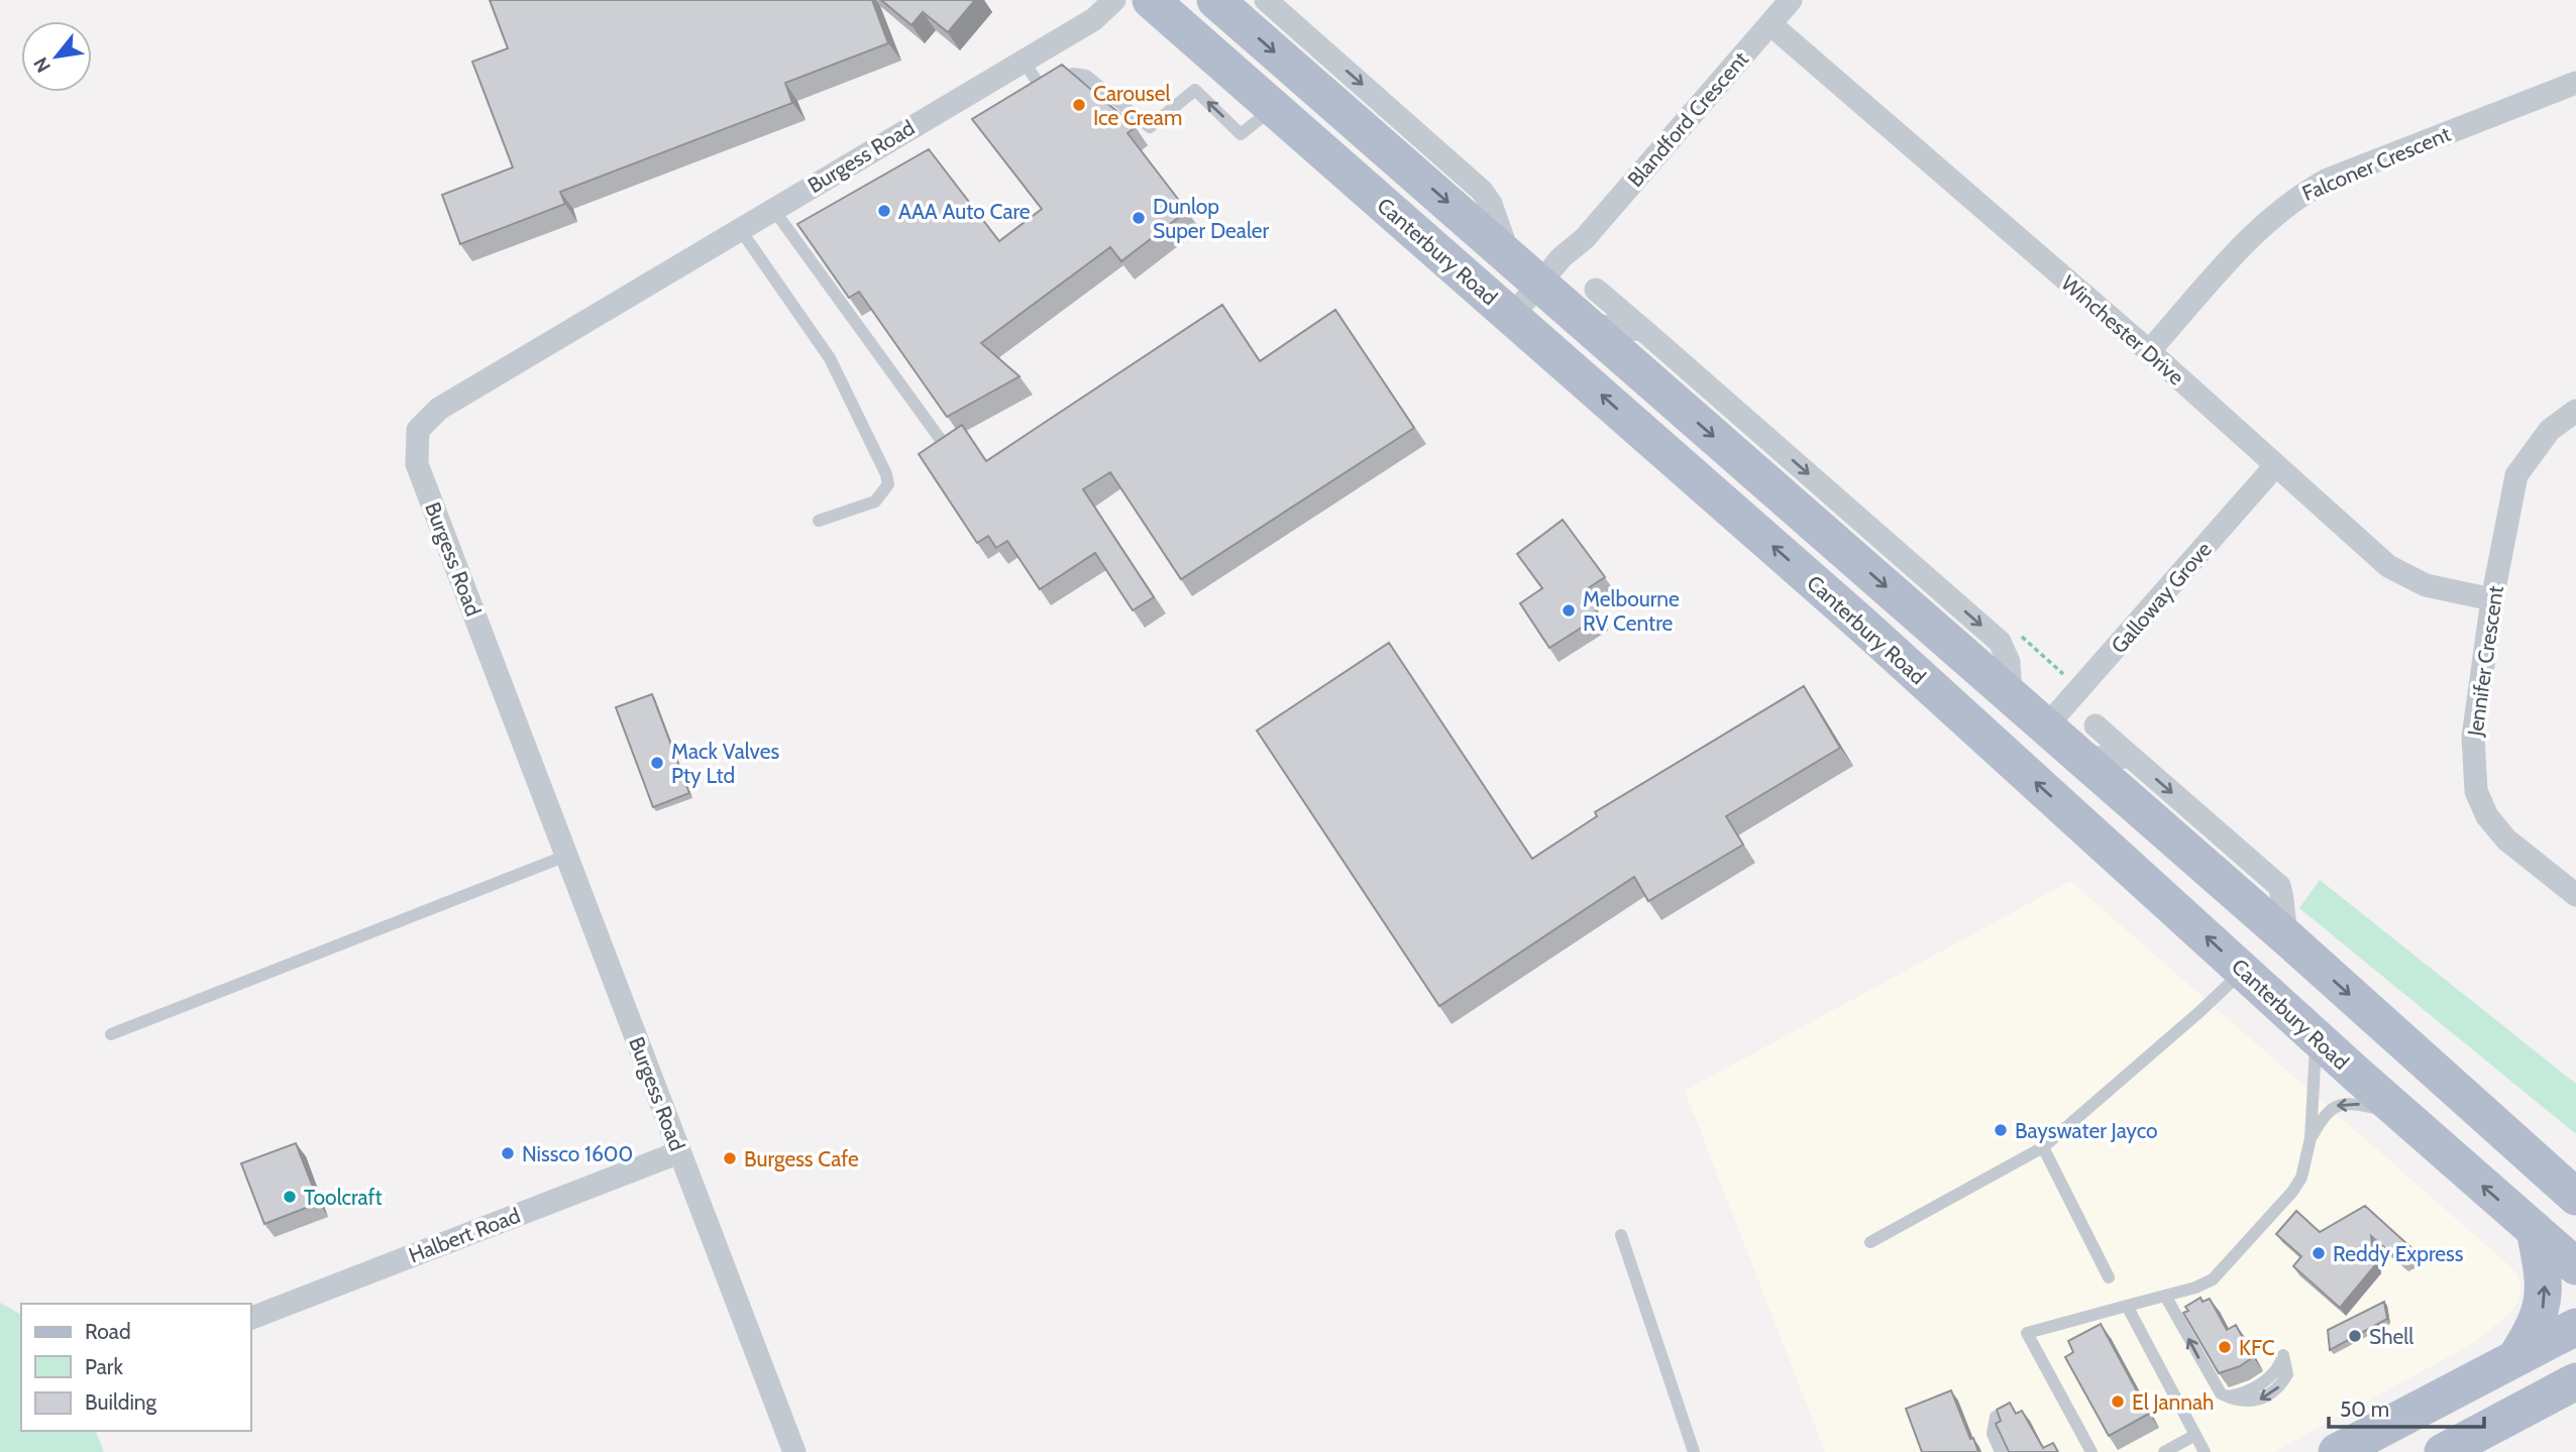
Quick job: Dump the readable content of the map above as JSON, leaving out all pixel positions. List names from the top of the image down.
{
  "streets": {
    "main road": ["Canterbury Road"],
    "street": [
      "Blandford Crescent",
      "Burgess Road",
      "Falconer Crescent",
      "Winchester Drive",
      "Galloway Grove",
      "Jennifer Crescent",
      "Halbert Road"
    ]
  },
  "crossings": [
    ["Blandford Crescent", "Canterbury Road"],
    ["Blandford Crescent", "Winchester Drive"],
    ["Burgess Road", "Halbert Road"],
    ["Falconer Crescent", "Winchester Drive"],
    ["Canterbury Road", "Galloway Grove"],
    ["Winchester Drive", "Galloway Grove"],
    ["Winchester Drive", "Jennifer Crescent"]
  ],
  "places": [
    "Carousel Ice Cream",
    "AAA Auto Care",
    "Dunlop Super Dealer",
    "Melbourne RV Centre",
    "Mack Valves Pty Ltd",
    "Bayswater Jayco",
    "Nissco 1600",
    "Burgess Cafe",
    "Toolcraft",
    "Reddy Express",
    "Shell",
    "KFC",
    "El Jannah"
  ],
  "legend": ["Road", "Park", "Building"],
  "scale_bar": "50 m",
  "north": "bottom left"
}
